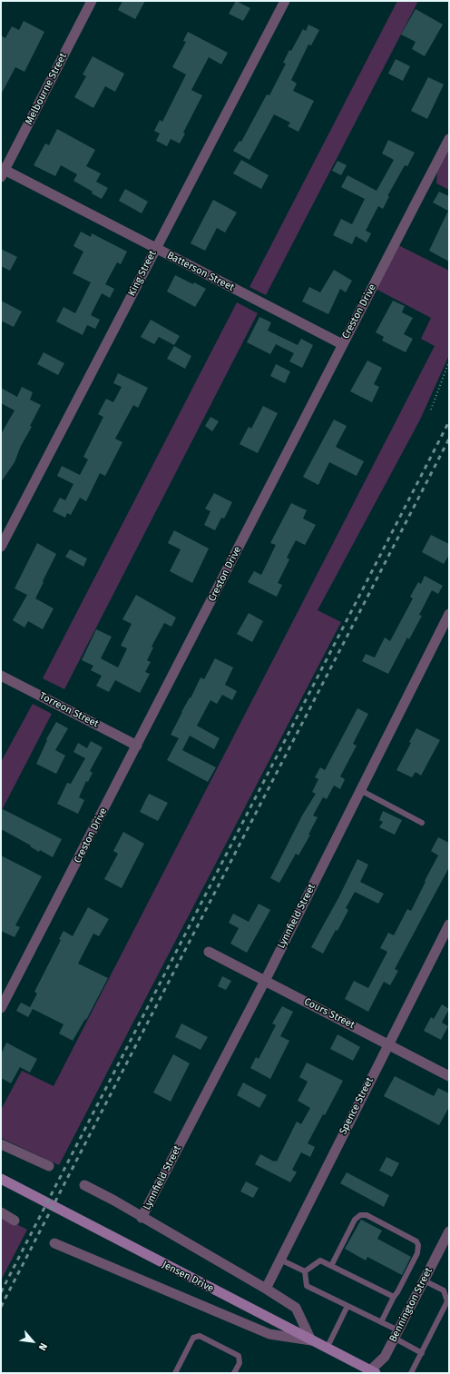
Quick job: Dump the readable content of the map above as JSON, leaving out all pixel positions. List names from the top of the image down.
{
  "streets": {
    "main road": ["Jensen Drive"],
    "street": [
      "Melbourne Street",
      "Batterson Street",
      "King Street",
      "Creston Drive",
      "Torreon Street",
      "Lynnfield Street",
      "Cours Street",
      "Spence Street",
      "Bennington Street"
    ]
  },
  "crossings": [
    ["Melbourne Street", "Batterson Street"],
    ["Batterson Street", "King Street"],
    ["Batterson Street", "Creston Drive"],
    ["Creston Drive", "Torreon Street"],
    ["Lynnfield Street", "Cours Street"],
    ["Cours Street", "Spence Street"],
    ["Jensen Drive", "Bennington Street"]
  ],
  "north": "bottom right"
}
